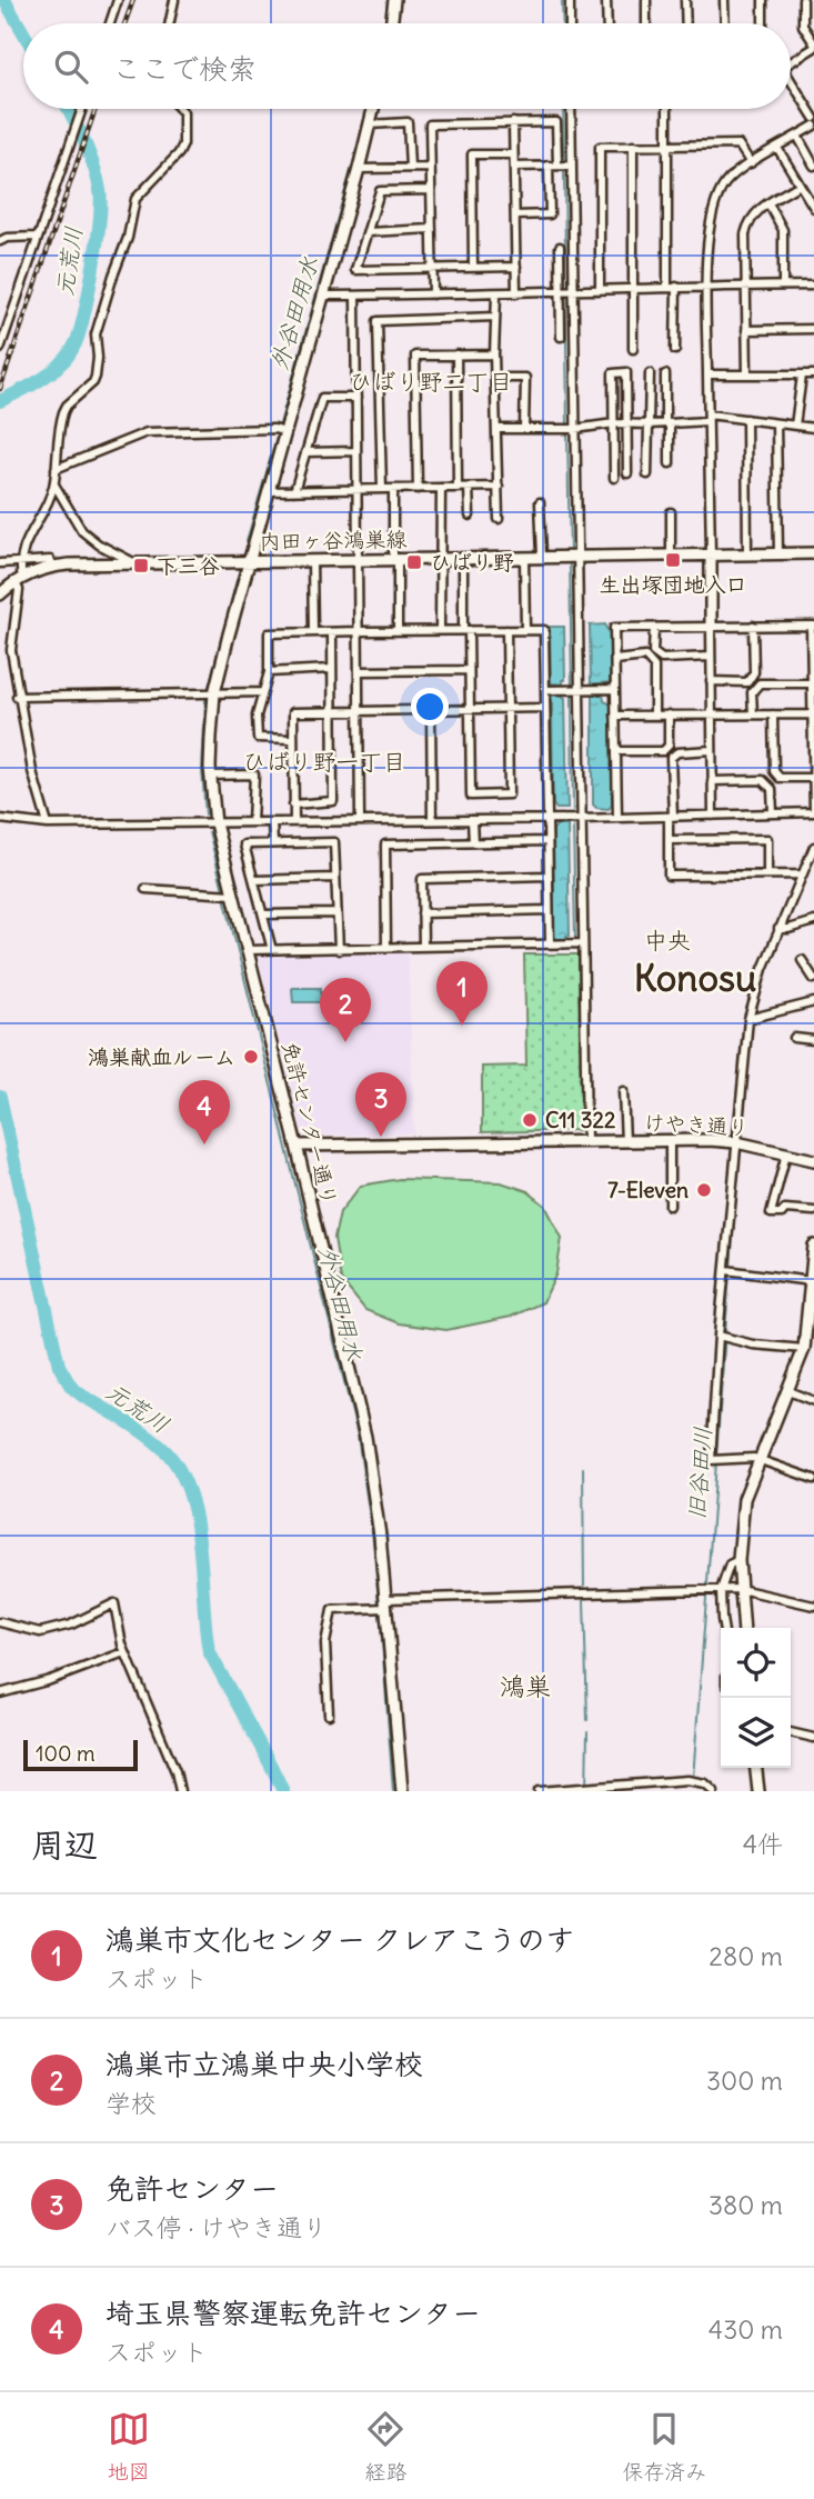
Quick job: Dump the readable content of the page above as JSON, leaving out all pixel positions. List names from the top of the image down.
{
  "streets": {
    "street": ["内田ヶ谷鴻巣線", "免許センター通り", "けやき通り"]
  },
  "crossings": [
    ["内田ヶ谷鴻巣線", "免許センター通り"],
    ["免許センター通り", "けやき通り"]
  ],
  "districts": [
    "ひばり野二丁目",
    "ひばり野一丁目",
    "中央",
    "Konosu",
    "鴻巣"
  ],
  "water": ["元荒川", "外谷田用水", "旧谷田川"],
  "places": {
    "transit": ["生出塚団地入口", "ひばり野", "下三谷"],
    "other": ["鴻巣献血ルーム", "C11 322", "7-Eleven"]
  },
  "scale_bar": "100 m",
  "page": {
    "search": "ここで検索",
    "pins": [
      "1",
      "2",
      "3",
      "4"
    ],
    "scale": "100 m",
    "heading": ["周辺", "4件"],
    "list": [
      {
        "mark": "1",
        "name": "鴻巣市文化センター クレアこうのす",
        "note": "スポット",
        "value": "280 m"
      },
      {
        "mark": "2",
        "name": "鴻巣市立鴻巣中央小学校",
        "note": "学校",
        "value": "300 m"
      },
      {
        "mark": "3",
        "name": "免許センター",
        "note": "バス停 · けやき通り",
        "value": "380 m"
      },
      {
        "mark": "4",
        "name": "埼玉県警察運転免許センター",
        "note": "スポット",
        "value": "430 m"
      }
    ],
    "nav": ["地図", "経路", "保存済み"]
  }
}
